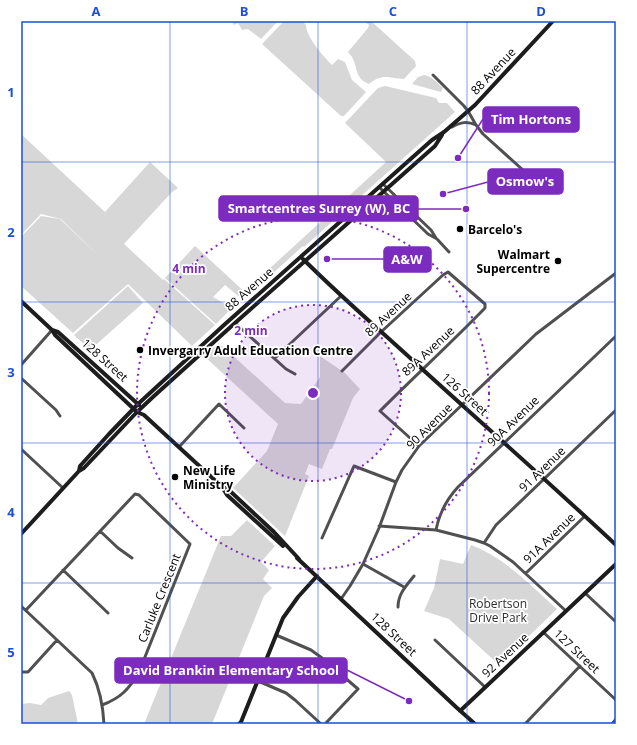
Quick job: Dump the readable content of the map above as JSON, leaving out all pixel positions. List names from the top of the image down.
{
  "streets": {
    "main road": [
      "88 Avenue",
      "128 Street",
      "126 Street",
      "92 Avenue"
    ],
    "street": [
      "89 Avenue",
      "89A Avenue",
      "90A Avenue",
      "90 Avenue",
      "91 Avenue",
      "91A Avenue",
      "Carluke Crescent",
      "127 Street"
    ]
  },
  "crossings": [
    ["88 Avenue", "128 Street"],
    ["88 Avenue", "126 Street"],
    ["89 Avenue", "89A Avenue"],
    ["89 Avenue", "126 Street"],
    ["89A Avenue", "126 Street"],
    ["89A Avenue", "90 Avenue"],
    ["128 Street", "90 Avenue"],
    ["128 Street", "92 Avenue"],
    ["126 Street", "90A Avenue"],
    ["126 Street", "90 Avenue"],
    ["126 Street", "91 Avenue"],
    ["126 Street", "91A Avenue"],
    ["127 Street", "92 Avenue"]
  ],
  "parks": ["Robertson Drive Park"],
  "places": [
    "Tim Hortons",
    "Osmow's",
    "Smartcentres Surrey (W), BC",
    "Barcelo's",
    "A&W",
    "Walmart Supercentre",
    "Invergarry Adult Education Centre",
    "New Life Ministry",
    "David Brankin Elementary School"
  ],
  "grid": {
    "columns": [
      "A",
      "B",
      "C",
      "D"
    ],
    "rows": [
      "1",
      "2",
      "3",
      "4",
      "5"
    ]
  },
  "rings": ["4 min", "2 min"]
}
